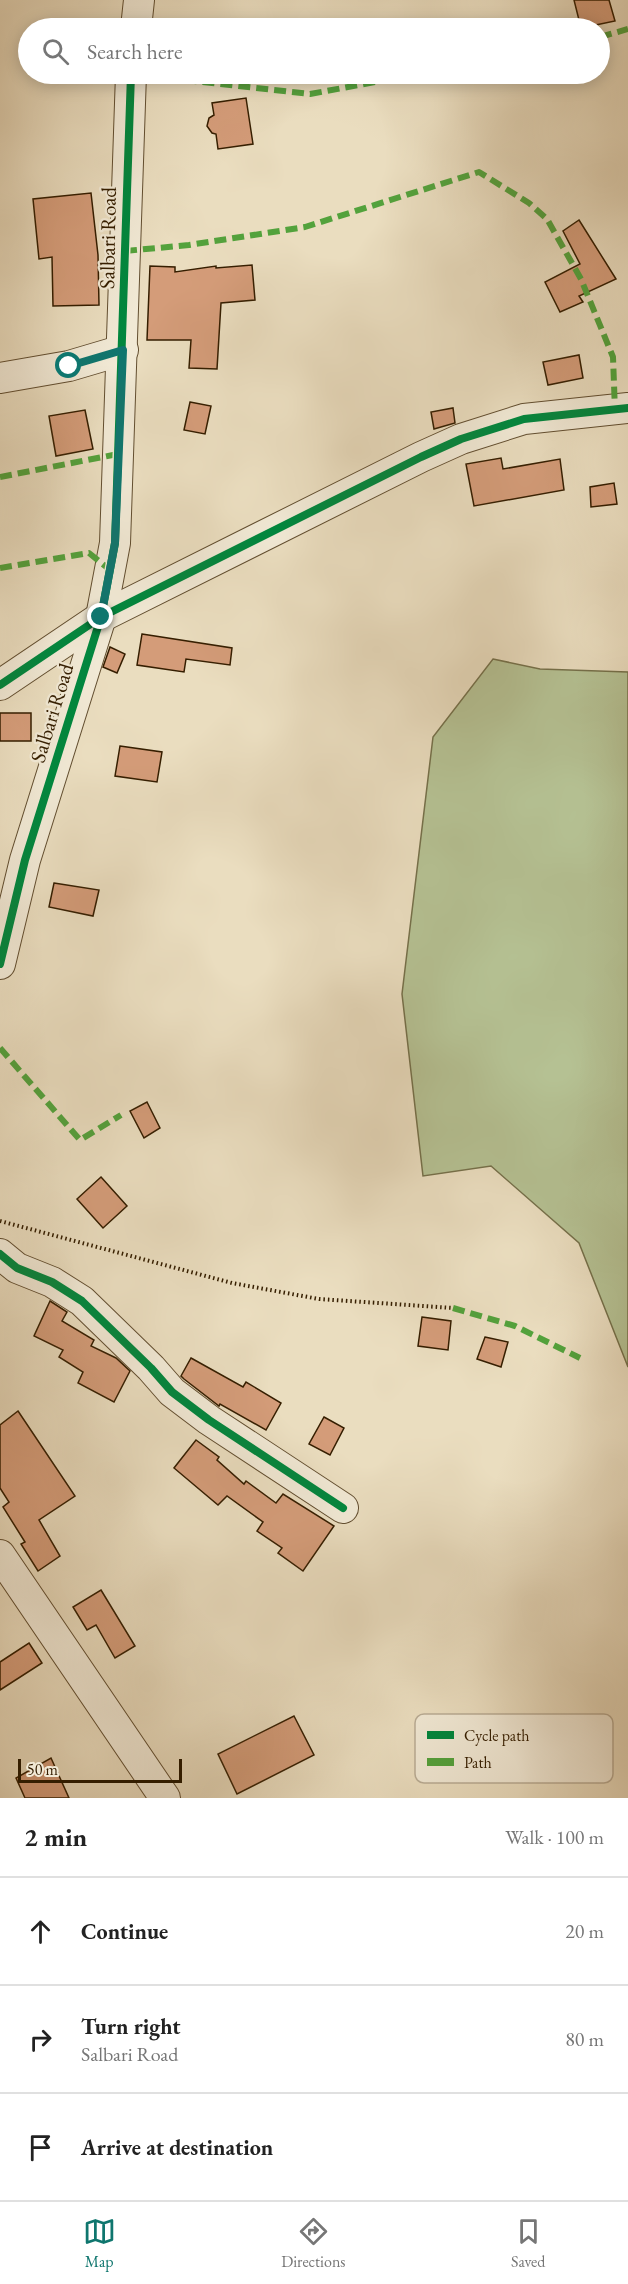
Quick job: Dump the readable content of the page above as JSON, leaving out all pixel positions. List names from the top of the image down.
{
  "streets": {
    "street": ["Salbari Road"]
  },
  "legend": ["Cycle path", "Path"],
  "scale_bar": "50 m",
  "page": {
    "search": "Search here",
    "scale": "50 m",
    "heading": ["2 min", "Walk · 100 m"],
    "list": [
      ["Continue", "20 m"],
      ["Turn right", "Salbari Road", "80 m"],
      "Arrive at destination"
    ],
    "nav": ["Map", "Directions", "Saved"]
  }
}
